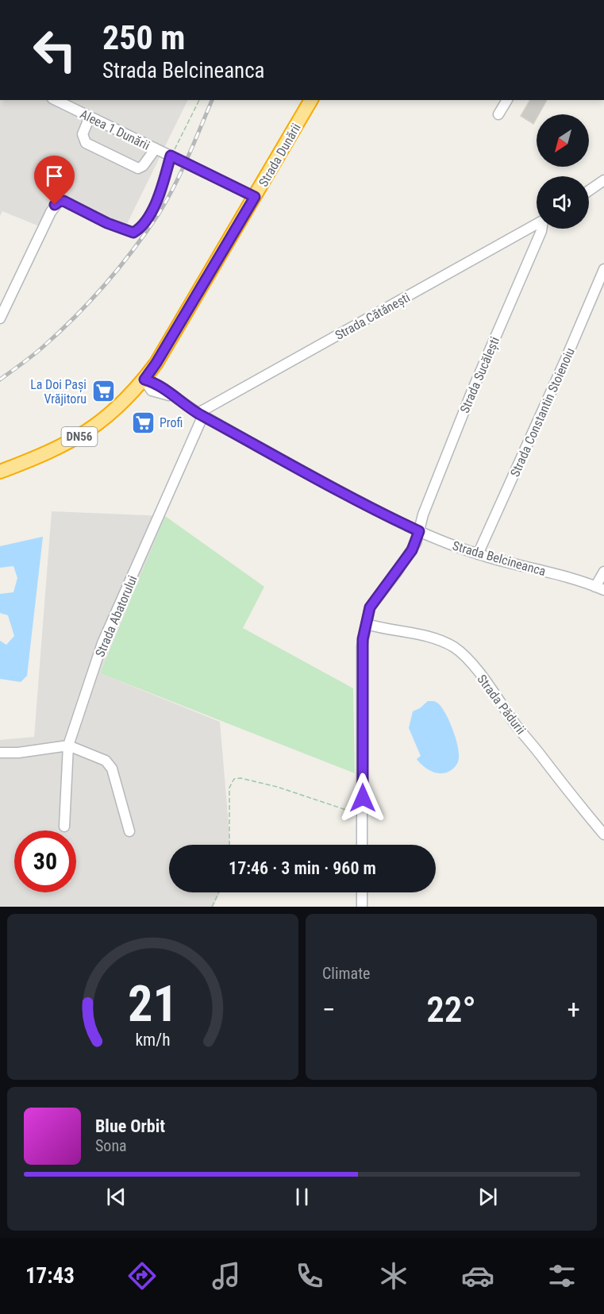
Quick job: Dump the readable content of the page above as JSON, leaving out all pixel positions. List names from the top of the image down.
{
  "streets": {
    "highway": ["Strada Dunării", "DN56"],
    "street": [
      "Aleea 1 Dunării",
      "Strada Cătănești",
      "Strada Sucălești",
      "Strada Constantin Stoienoiu",
      "Strada Belcineanca",
      "Strada Abatorului",
      "Strada Pădurii"
    ]
  },
  "crossings": [
    ["Aleea 1 Dunării", "Strada Dunării"],
    ["Strada Dunării", "Strada Belcineanca"],
    ["Strada Cătănești", "Strada Belcineanca"],
    ["Strada Cătănești", "Strada Abatorului"],
    ["Strada Sucălești", "Strada Belcineanca"],
    ["Strada Sucălești", "Strada Pădurii"],
    ["Strada Constantin Stoienoiu", "Strada Belcineanca"],
    ["Strada Belcineanca", "Strada Abatorului"]
  ],
  "places": {
    "supermarket": ["La Doi Pași Vrăjitoru", "Profi"]
  },
  "north": "bottom left",
  "page": {
    "turn": ["250 m", "Strada Belcineanca"],
    "limit": "30",
    "trip": "17:46 · 3 min · 960 m",
    "tile": "Climate",
    "heat": ["−", "22°", "+"],
    "song": ["Blue Orbit", "Sona"],
    "tabs": "17:43",
    "gauge": ["21", "km/h"]
  }
}
